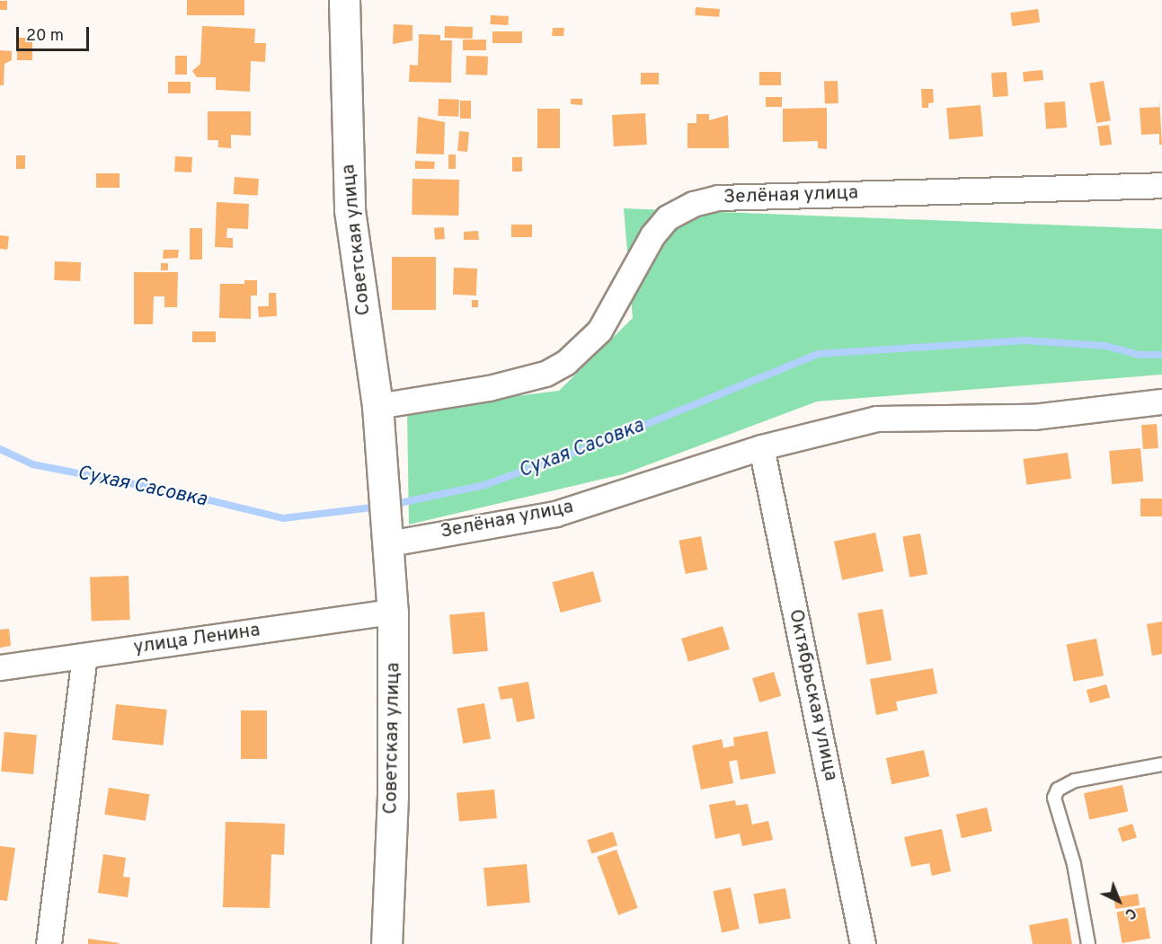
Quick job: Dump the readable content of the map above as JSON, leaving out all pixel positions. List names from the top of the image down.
{
  "streets": {
    "street": [
      "Зелёная улица",
      "Советская улица",
      "улица Ленина",
      "Октябрьская улица"
    ]
  },
  "crossings": [
    ["Зелёная улица", "Советская улица"],
    ["Зелёная улица", "Октябрьская улица"],
    ["Советская улица", "улица Ленина"]
  ],
  "water": ["Сухая Сасовка"],
  "scale_bar": "20 m",
  "north": "bottom right"
}
